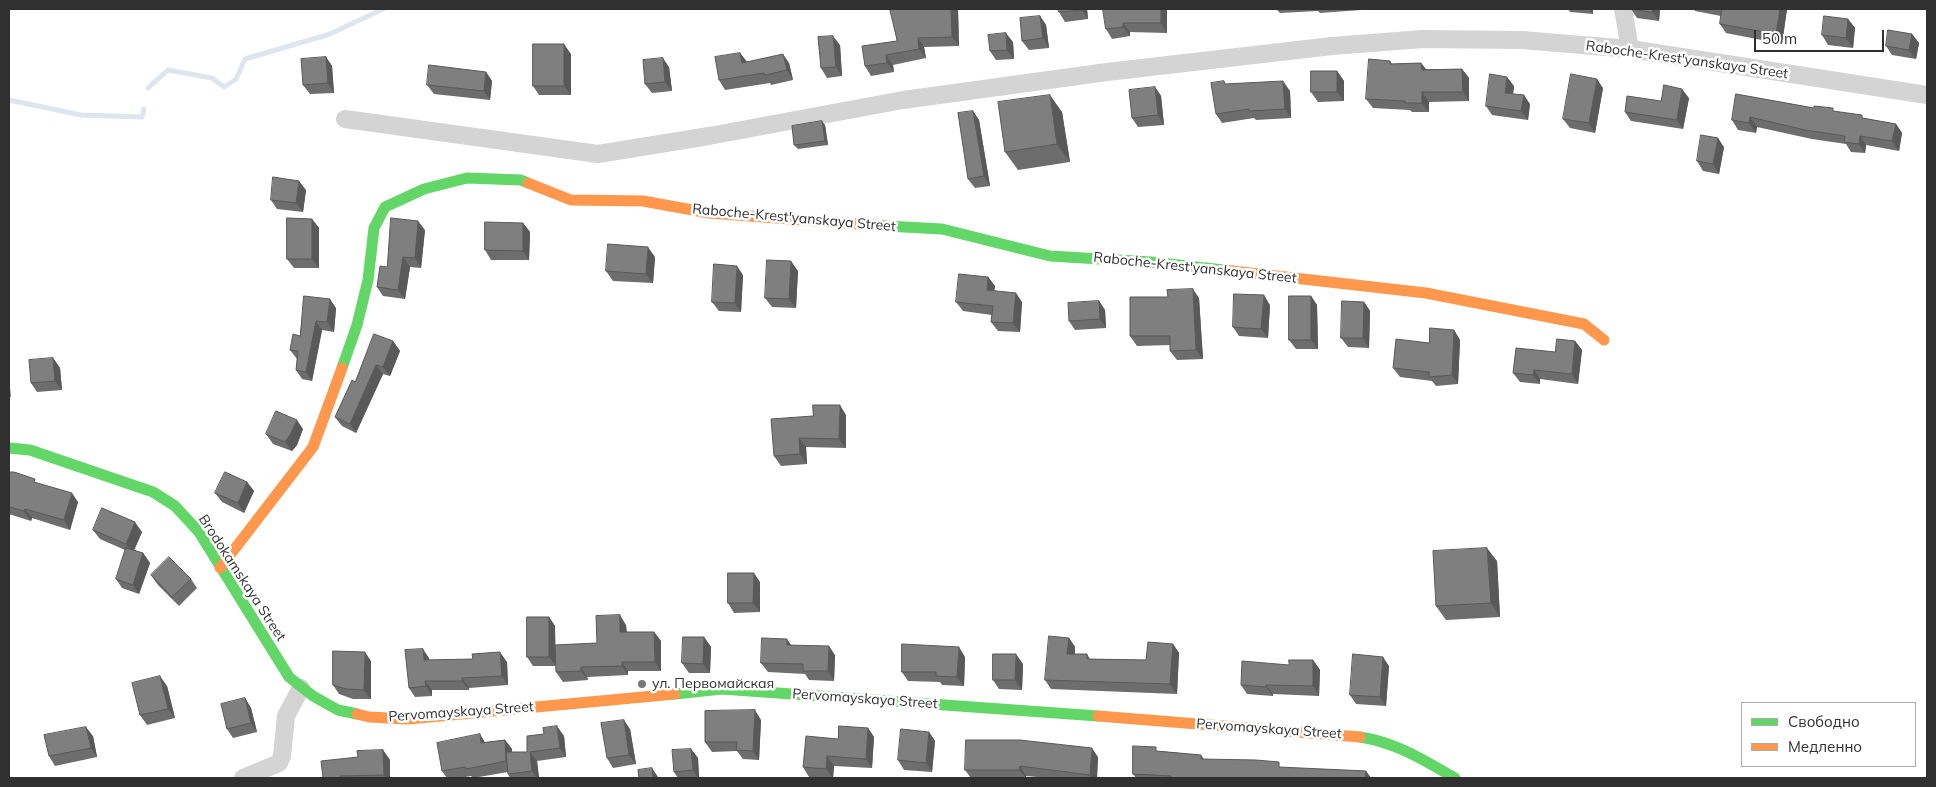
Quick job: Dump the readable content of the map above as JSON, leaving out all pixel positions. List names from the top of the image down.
{
  "streets": {
    "street": ["Raboche-Krest'yanskaya Street", "Brodokamskaya Street", "Pervomayskaya Street"]
  },
  "crossings": [
    ["Raboche-Krest'yanskaya Street", "Brodokamskaya Street"],
    ["Brodokamskaya Street", "Pervomayskaya Street"]
  ],
  "places": ["ул. Первомайская"],
  "legend": ["Свободно", "Медленно"],
  "scale_bar": "50 m"
}
